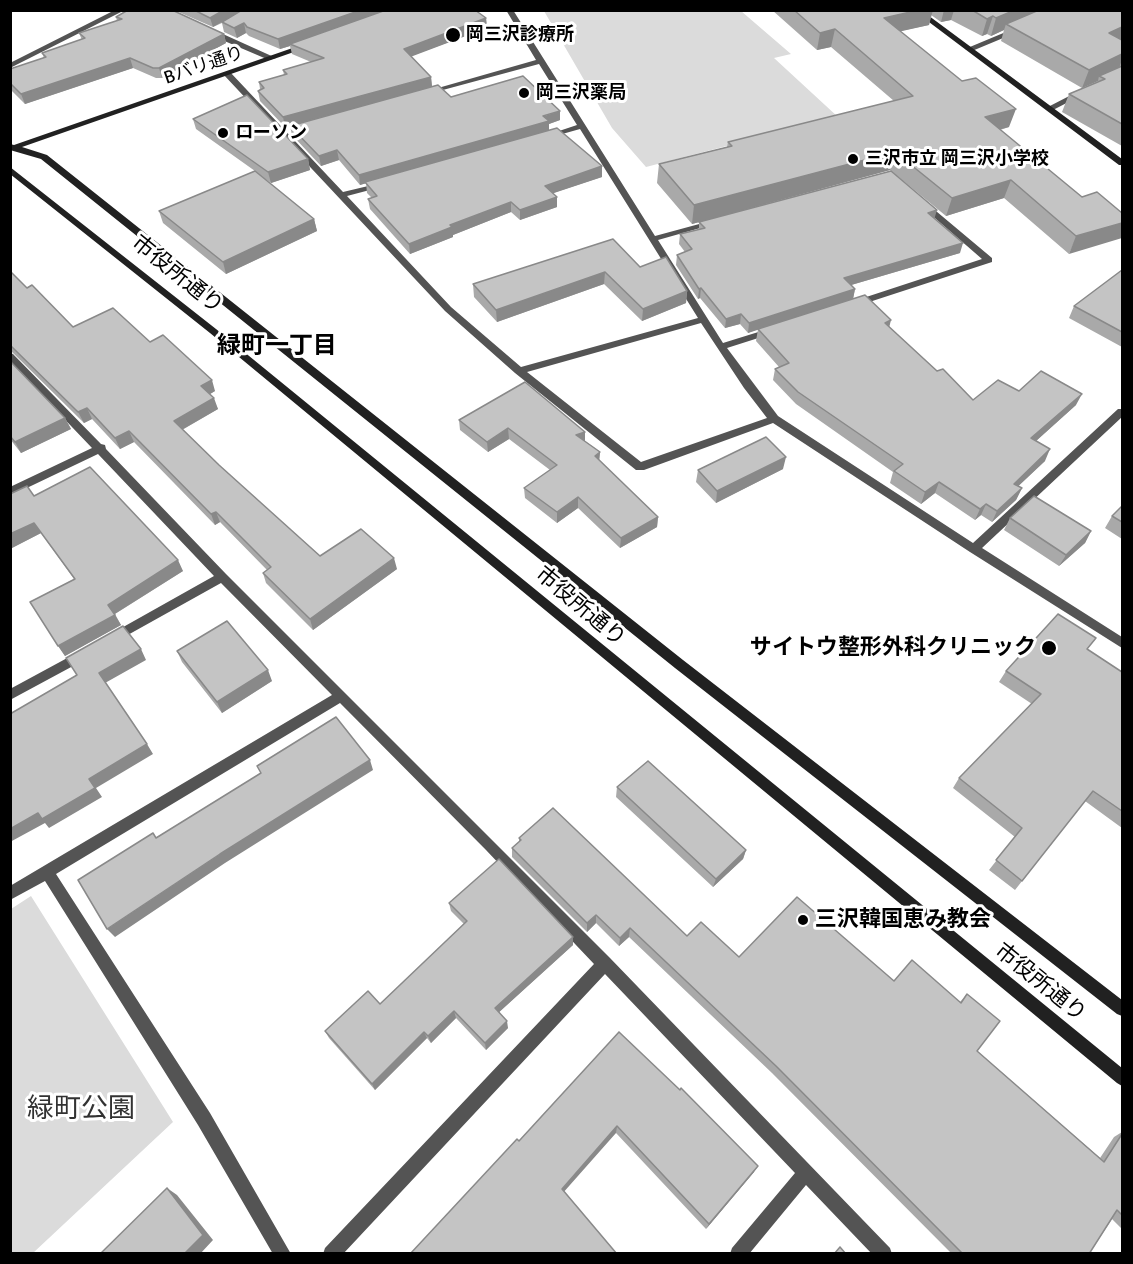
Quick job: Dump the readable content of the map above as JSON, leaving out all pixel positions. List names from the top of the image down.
{
  "streets": {
    "street": ["Bバリ通り", "市役所通り"]
  },
  "crossings": [
    ["Bバリ通り", "市役所通り"]
  ],
  "districts": ["緑町一丁目"],
  "parks": ["緑町公園"],
  "places": [
    "岡三沢診療所",
    "岡三沢薬局",
    "ローソン",
    "三沢市立 岡三沢小学校",
    "サイトウ整形外科クリニック",
    "三沢韓国恵み教会"
  ]
}
